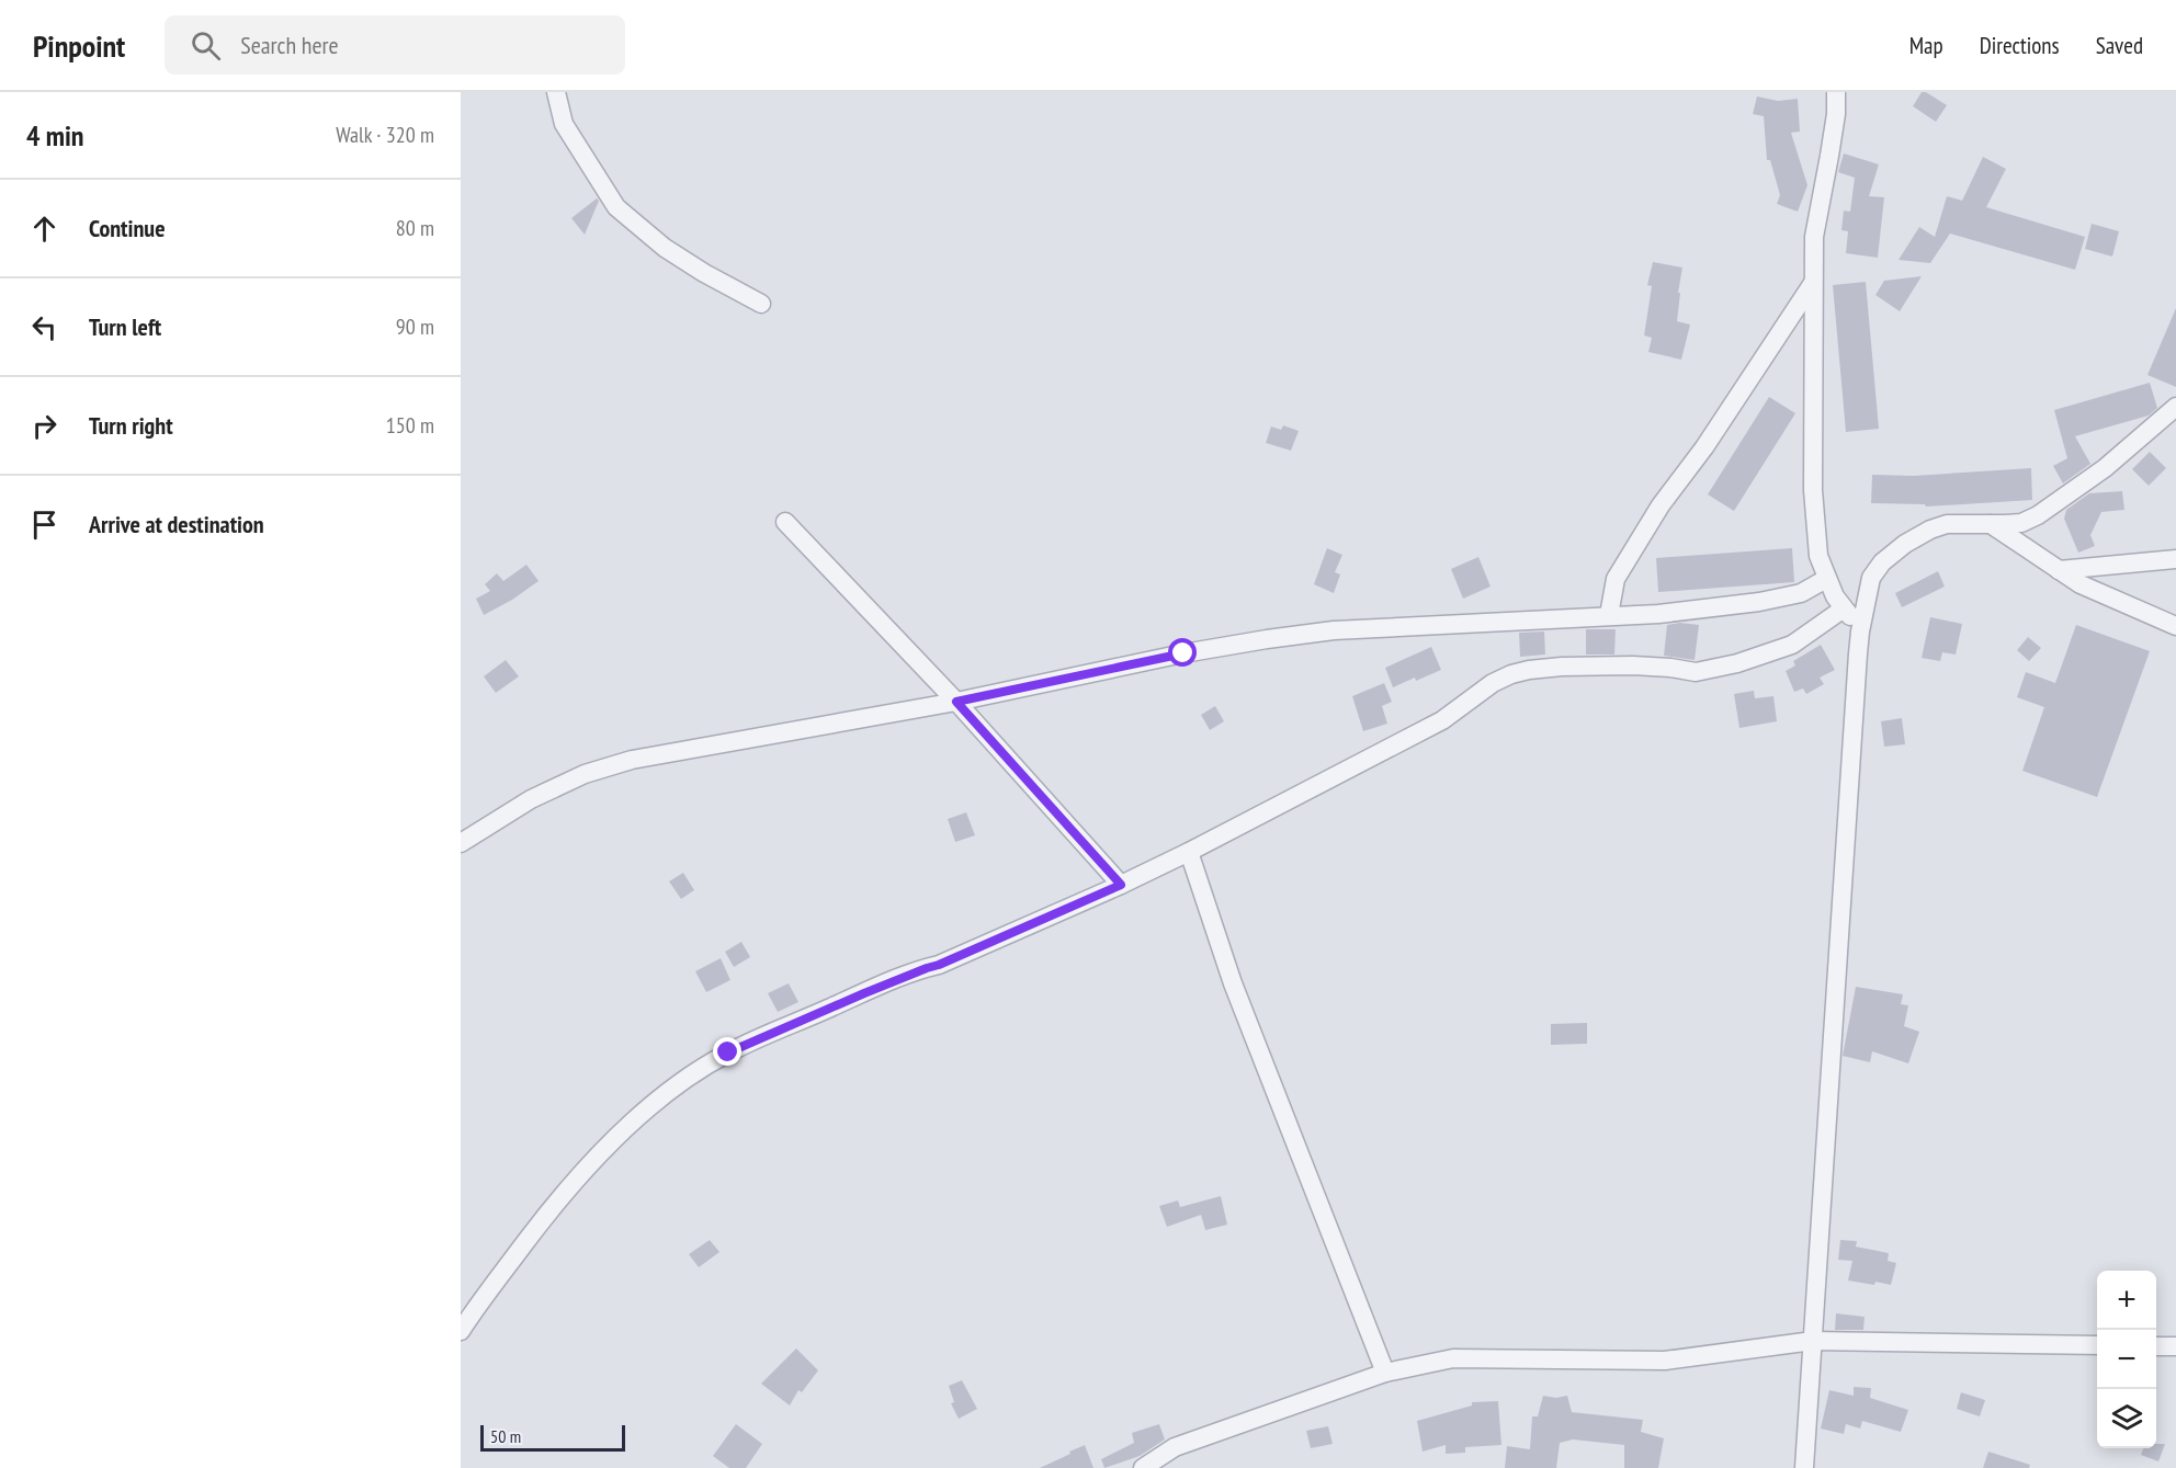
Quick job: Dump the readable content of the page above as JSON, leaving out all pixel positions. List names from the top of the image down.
{
  "scale_bar": "50 m",
  "page": {
    "header": "Pinpoint",
    "search": "Search here",
    "nav": ["Map", "Directions", "Saved"],
    "heading": ["4 min", "Walk · 320 m"],
    "list": [
      ["Continue", "80 m"],
      ["Turn left", "90 m"],
      ["Turn right", "150 m"],
      "Arrive at destination"
    ],
    "map_buttons": ["+", "−"],
    "scale": "50 m"
  }
}
